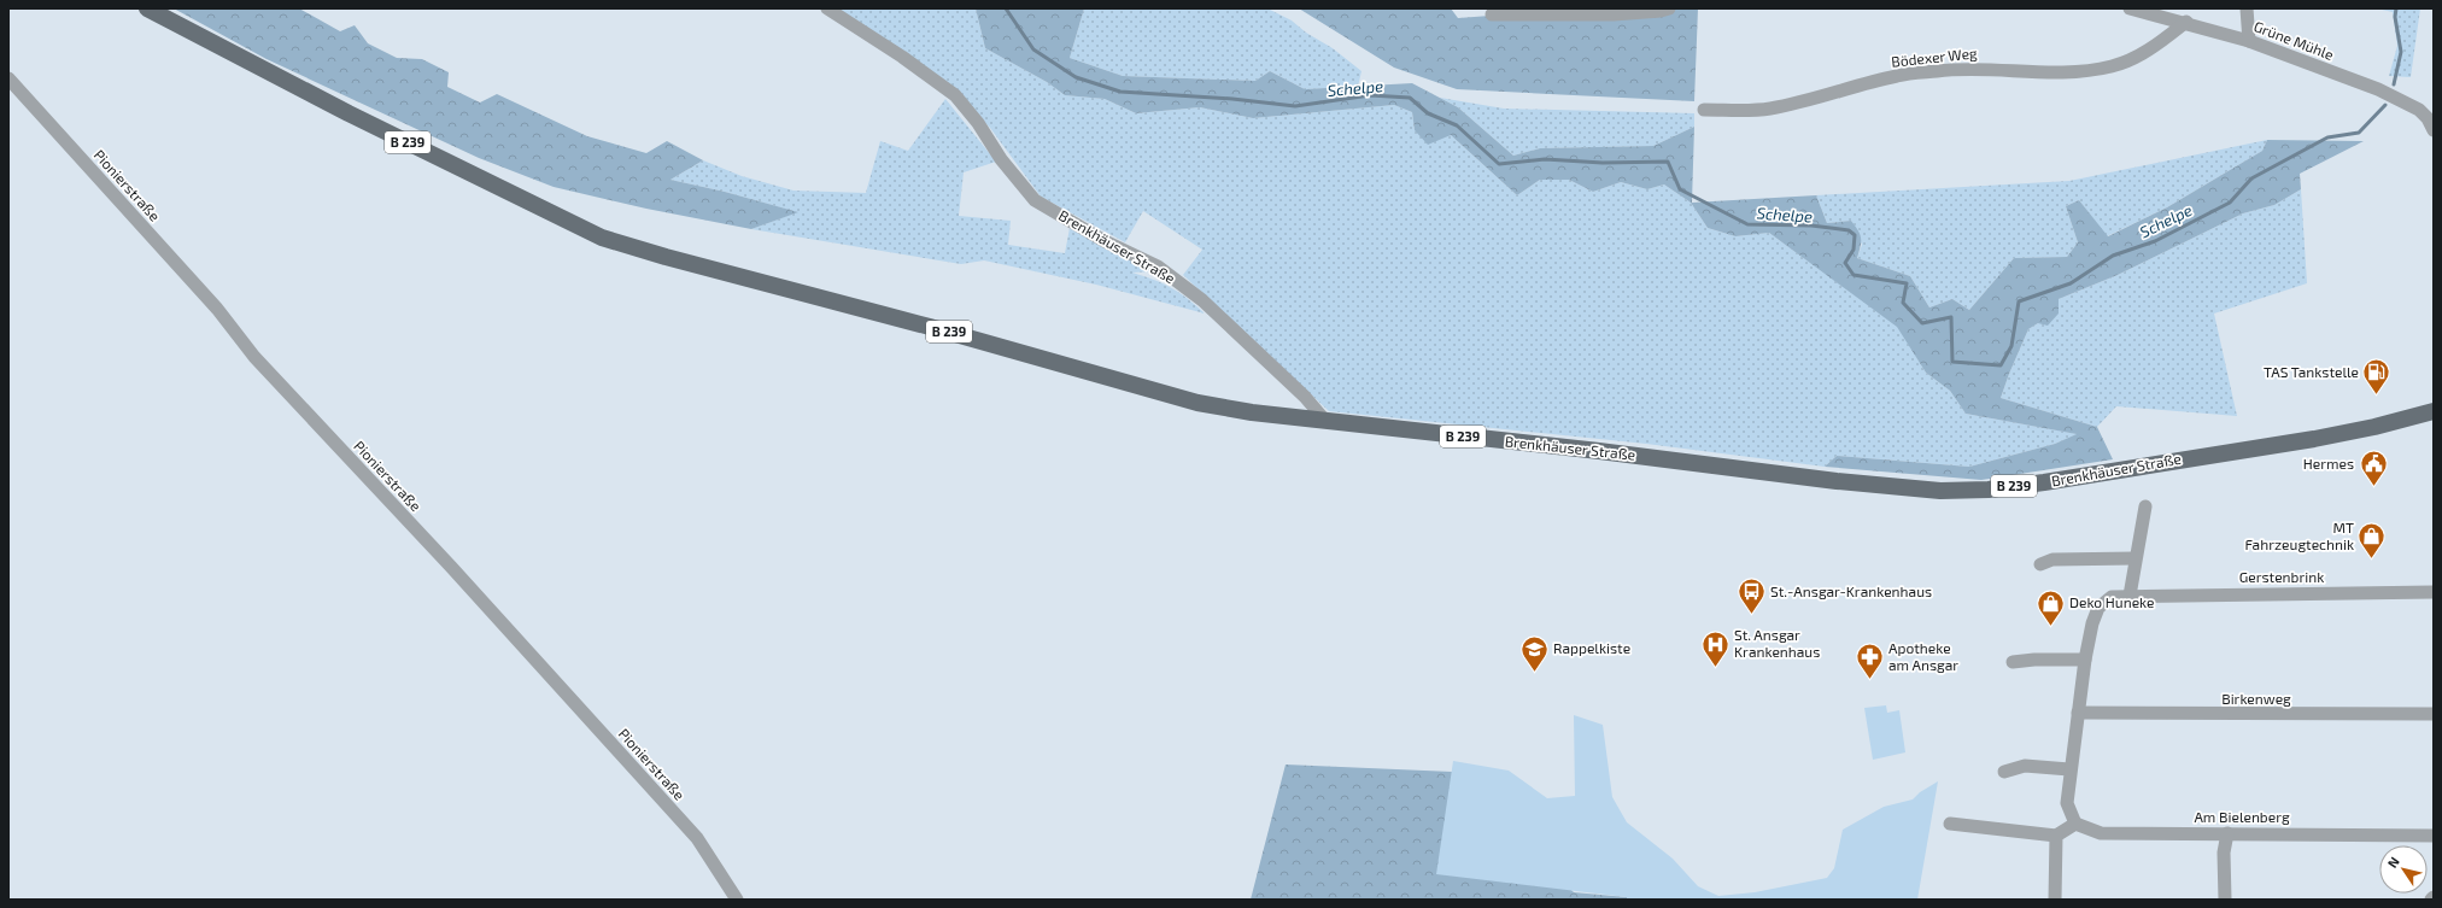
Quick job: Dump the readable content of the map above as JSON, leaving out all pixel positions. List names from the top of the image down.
{
  "streets": {
    "main road": ["B 239", "Brenkhäuser Straße"],
    "street": [
      "Grüne Mühle",
      "Bödexer Weg",
      "Pionierstraße",
      "Gerstenbrink",
      "Birkenweg",
      "Am Bielenberg"
    ]
  },
  "crossings": [
    ["Grüne Mühle", "Bödexer Weg"],
    ["B 239", "Brenkhäuser Straße"],
    ["Gerstenbrink", "Birkenweg"],
    ["Gerstenbrink", "Am Bielenberg"]
  ],
  "water": ["Schelpe"],
  "places": {
    "fuel station": ["TAS Tankstelle"],
    "public building": ["Hermes"],
    "shop": ["MT Fahrzeugtechnik", "Deko Huneke"],
    "bus stop": ["St.-Ansgar-Krankenhaus"],
    "hospital": ["St. Ansgar Krankenhaus"],
    "school or university": ["Rappelkiste"],
    "pharmacy": ["Apotheke am Ansgar"]
  },
  "north": "top left"
}
